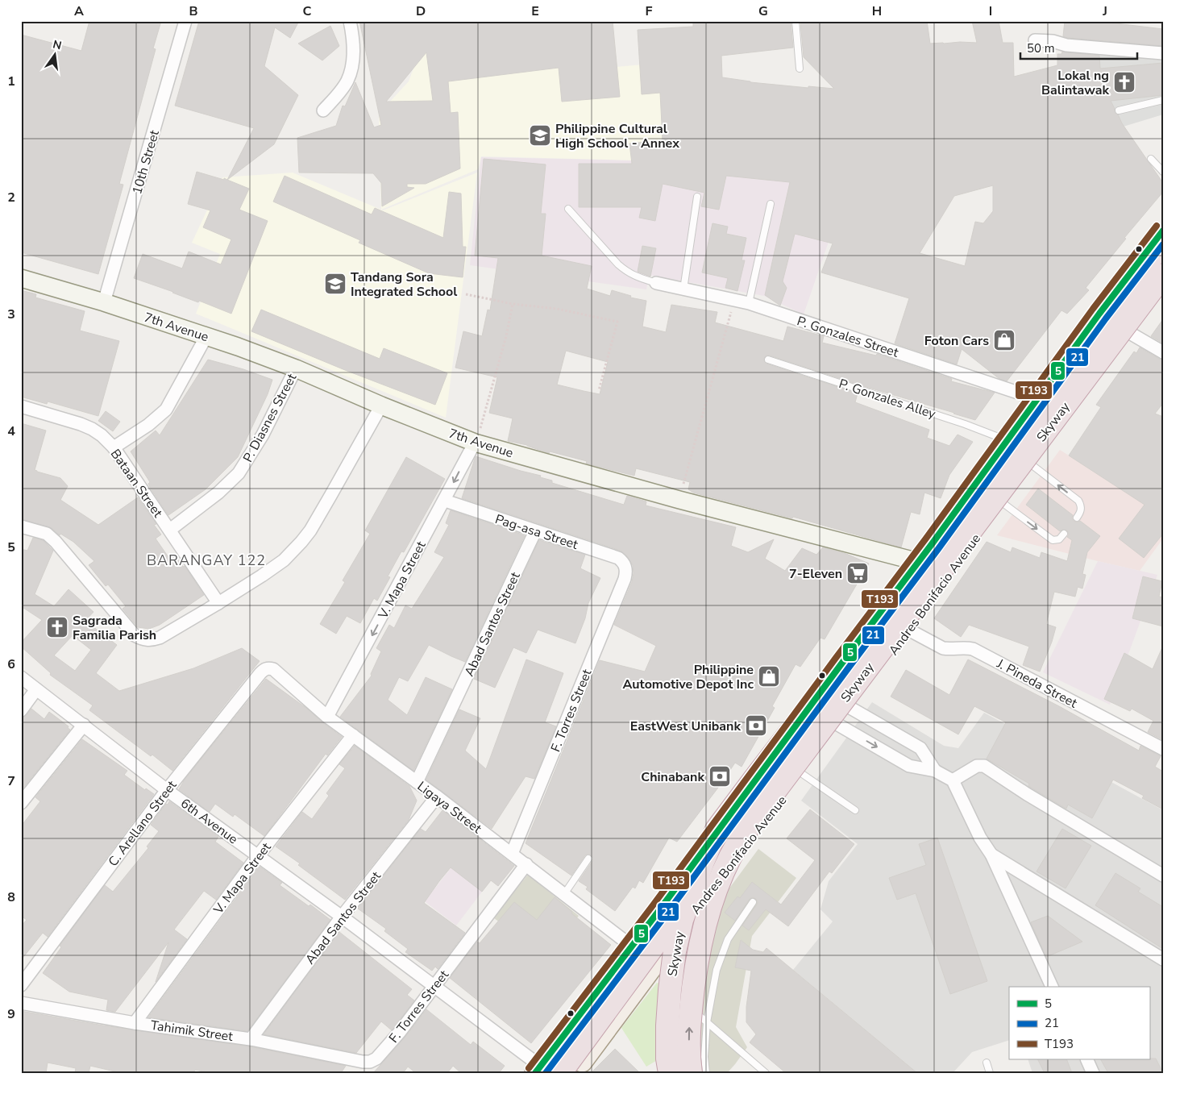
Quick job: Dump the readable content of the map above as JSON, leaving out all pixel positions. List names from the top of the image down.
{
  "streets": {
    "highway": ["Skyway"],
    "main road": ["7th Avenue", "Andres Bonifacio Avenue"],
    "street": [
      "10th Street",
      "P. Gonzales Street",
      "P. Diasnes Street",
      "Bataan Street",
      "Pag-asa Street",
      "V. Mapa Street",
      "Abad Santos Street",
      "J. Pineda Street",
      "F. Torres Street",
      "Ligaya Street",
      "6th Avenue",
      "C. Arellano Street",
      "Tahimik Street"
    ],
    "lane": ["P. Gonzales Alley"]
  },
  "crossings": [
    ["10th Street", "7th Avenue"],
    ["7th Avenue", "P. Diasnes Street"],
    ["7th Avenue", "V. Mapa Street"],
    ["7th Avenue", "Andres Bonifacio Avenue"],
    ["P. Diasnes Street", "Bataan Street"],
    ["Pag-asa Street", "V. Mapa Street"],
    ["Pag-asa Street", "Abad Santos Street"],
    ["Pag-asa Street", "F. Torres Street"],
    ["V. Mapa Street", "Ligaya Street"],
    ["V. Mapa Street", "6th Avenue"],
    ["V. Mapa Street", "Tahimik Street"],
    ["Andres Bonifacio Avenue", "J. Pineda Street"],
    ["Abad Santos Street", "Ligaya Street"],
    ["Abad Santos Street", "6th Avenue"],
    ["Abad Santos Street", "Tahimik Street"],
    ["F. Torres Street", "Ligaya Street"],
    ["F. Torres Street", "6th Avenue"],
    ["F. Torres Street", "Tahimik Street"],
    ["Ligaya Street", "C. Arellano Street"],
    ["6th Avenue", "C. Arellano Street"]
  ],
  "districts": ["BARANGAY 122"],
  "places": {
    "church": ["Lokal ng Balintawak", "Sagrada Familia Parish"],
    "school or university": ["Philippine Cultural High School - Annex", "Tandang Sora Integrated School"],
    "shop": ["Foton Cars", "Philippine Automotive Depot Inc"],
    "supermarket": ["7-Eleven"],
    "bank": ["EastWest Unibank", "Chinabank"]
  },
  "lines": ["transit line T193", "transit line 5", "transit line 21"],
  "legend": ["5", "21", "T193"],
  "scale_bar": "50 m",
  "north": "top",
  "grid": {
    "columns": [
      "A",
      "B",
      "C",
      "D",
      "E",
      "F",
      "G",
      "H",
      "I",
      "J"
    ],
    "rows": [
      "1",
      "2",
      "3",
      "4",
      "5",
      "6",
      "7",
      "8",
      "9"
    ]
  }
}
